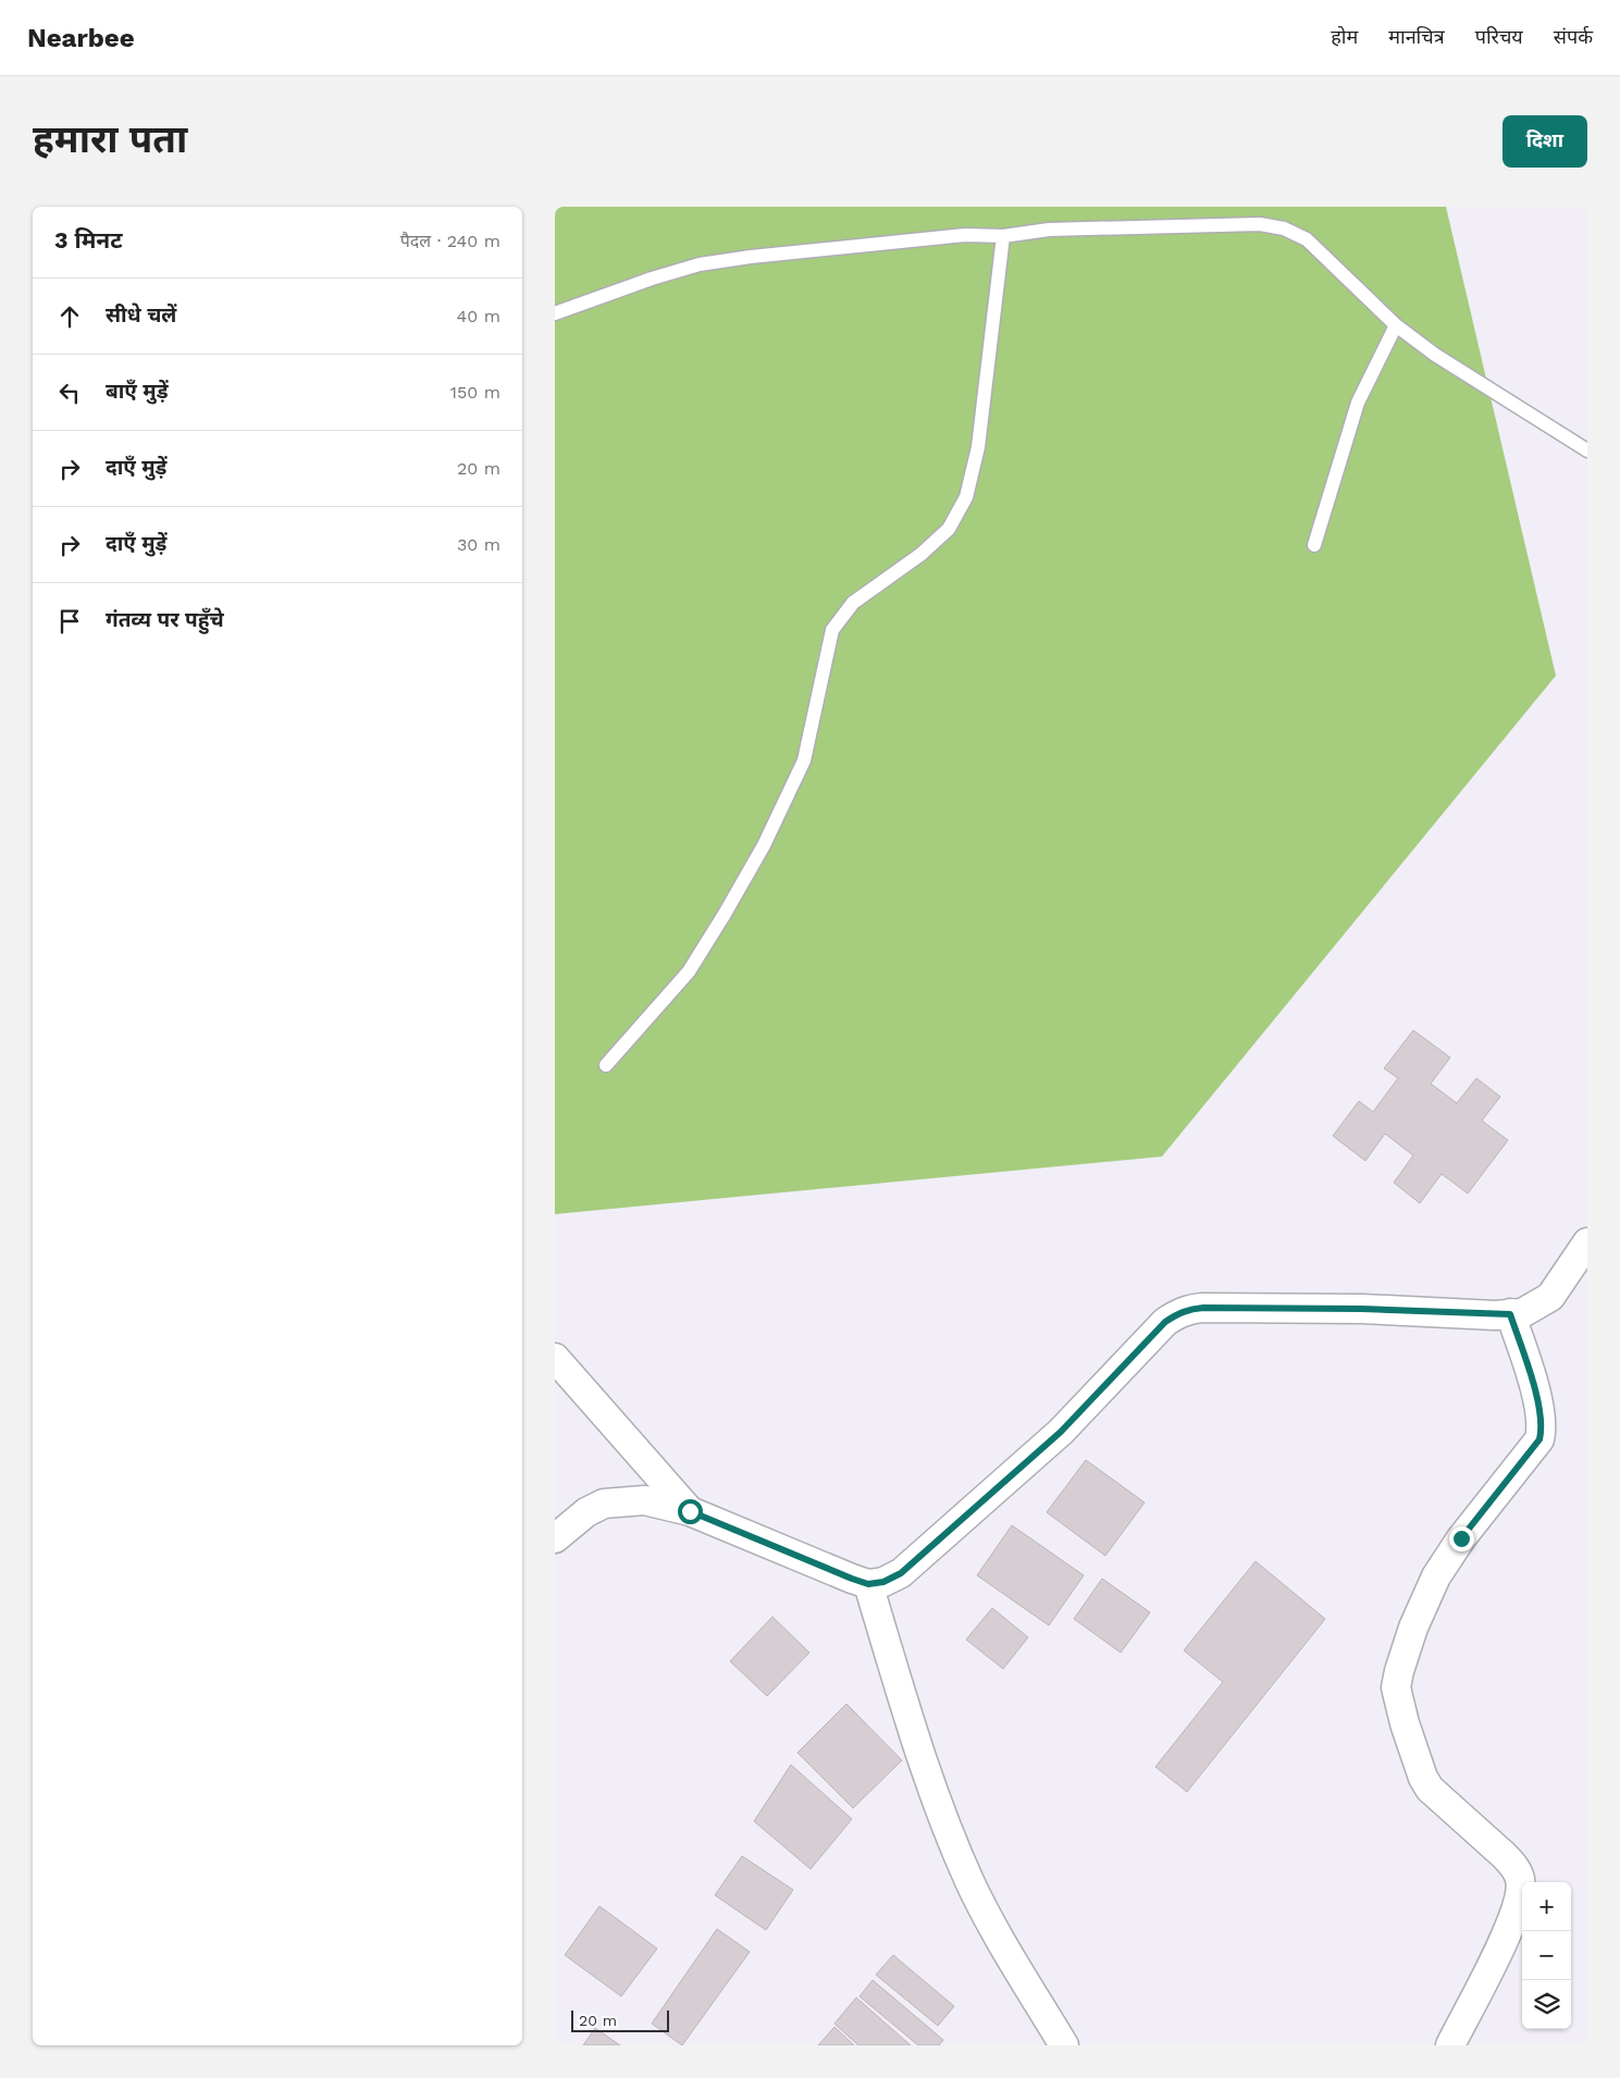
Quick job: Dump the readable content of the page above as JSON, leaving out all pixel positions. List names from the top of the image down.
{
  "scale_bar": "20 m",
  "page": {
    "header": "Nearbee",
    "nav": [
      "होम",
      "मानचित्र",
      "परिचय",
      "संपर्क"
    ],
    "buttons": "दिशा",
    "title": "हमारा पता",
    "heading": ["3 मिनट", "पैदल · 240 m"],
    "list": [
      ["सीधे चलें", "40 m"],
      ["बाएँ मुड़ें", "150 m"],
      ["दाएँ मुड़ें", "20 m"],
      ["दाएँ मुड़ें", "30 m"],
      "गंतव्य पर पहुँचे"
    ],
    "map_buttons": ["+", "−"],
    "scale": "20 m"
  }
}
